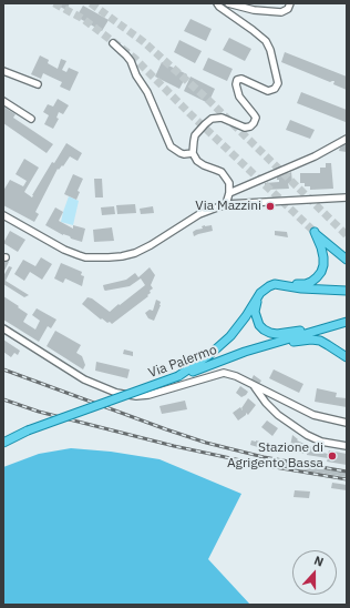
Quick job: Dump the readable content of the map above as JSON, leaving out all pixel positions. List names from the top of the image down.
{
  "streets": {
    "main road": ["Via Palermo"]
  },
  "places": ["Via Mazzini", "Stazione di Agrigento Bassa"],
  "north": "top"
}
